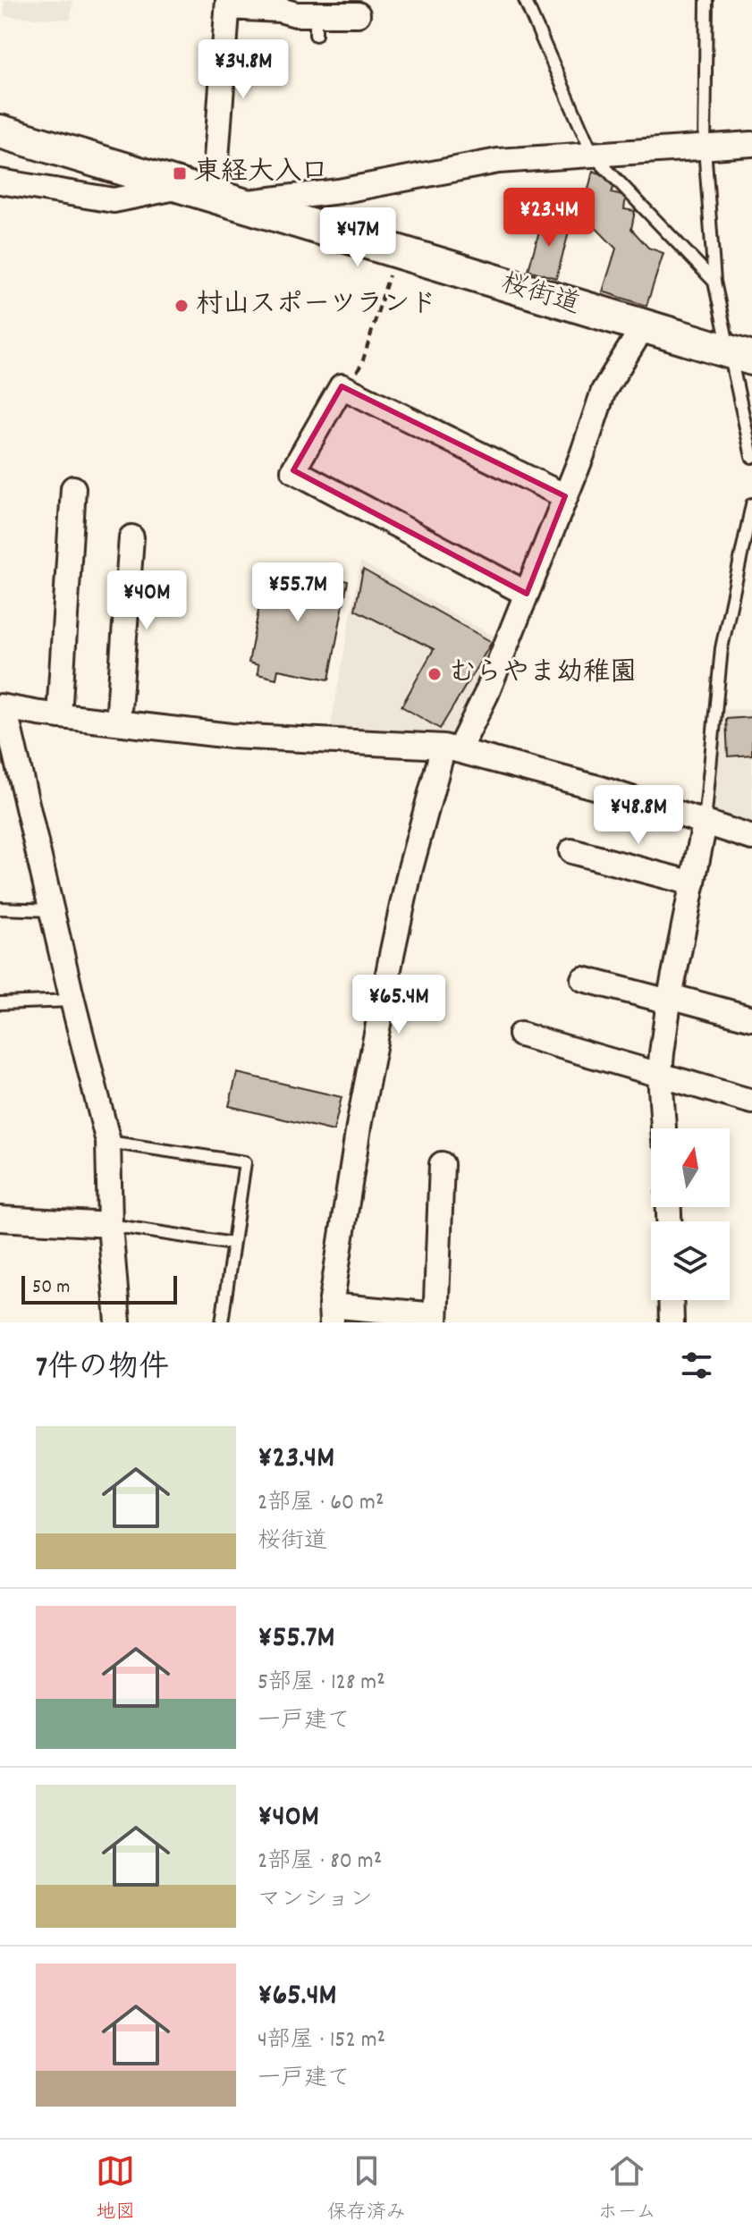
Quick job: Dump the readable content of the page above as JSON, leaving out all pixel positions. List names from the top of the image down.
{
  "streets": {
    "street": ["桜街道"]
  },
  "places": {
    "transit": ["東経大入口"],
    "other": ["村山スポーツランド", "むらやま幼稚園"]
  },
  "scale_bar": "50 m",
  "north": "top",
  "page": {
    "price": [
      "¥34.8M",
      "¥23.4M",
      "¥47M",
      "¥55.7M",
      "¥40M",
      "¥48.8M",
      "¥65.4M"
    ],
    "scale": "50 m",
    "heading": "7件の物件",
    "list": [
      {
        "name": "¥23.4M",
        "note": "2部屋 · 60 m² · 桜街道"
      },
      {
        "name": "¥55.7M",
        "note": "5部屋 · 128 m² · 一戸建て"
      },
      {
        "name": "¥40M",
        "note": "2部屋 · 80 m² · マンション"
      },
      {
        "name": "¥65.4M",
        "note": "4部屋 · 152 m² · 一戸建て"
      }
    ],
    "tabs": ["地図", "保存済み", "ホーム"]
  }
}
